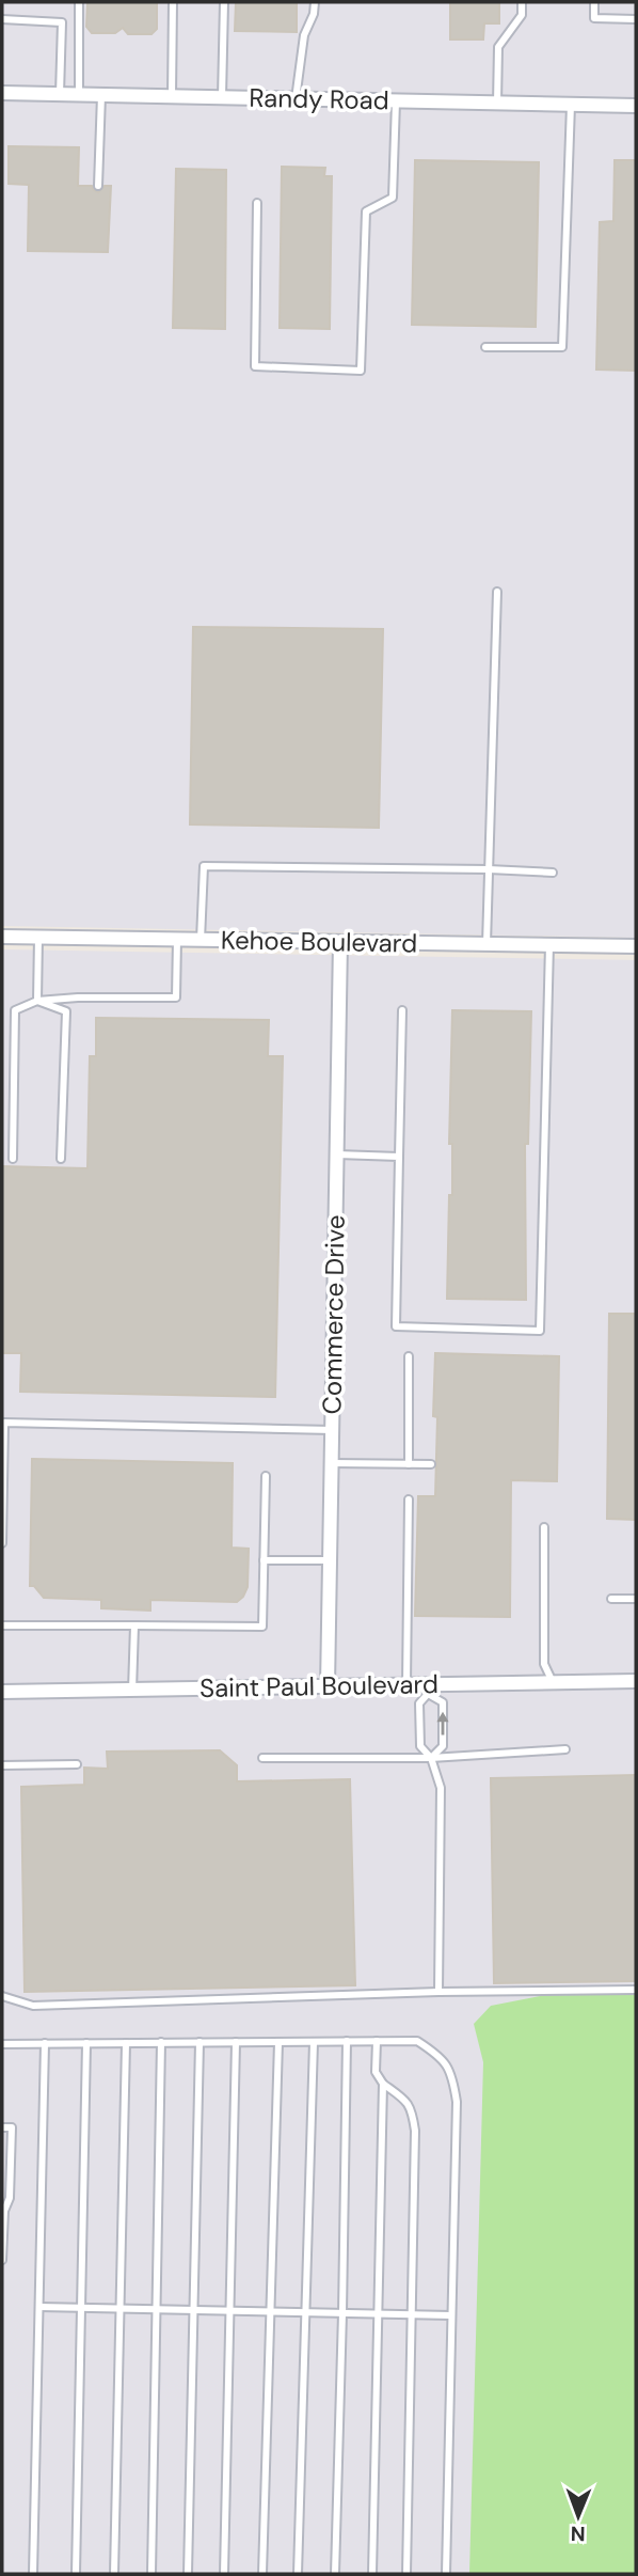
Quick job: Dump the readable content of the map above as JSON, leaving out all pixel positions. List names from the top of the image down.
{
  "streets": {
    "street": [
      "Randy Road",
      "Kehoe Boulevard",
      "Commerce Drive",
      "Saint Paul Boulevard"
    ]
  },
  "crossings": [
    ["Kehoe Boulevard", "Commerce Drive"],
    ["Commerce Drive", "Saint Paul Boulevard"]
  ],
  "north": "bottom"
}
